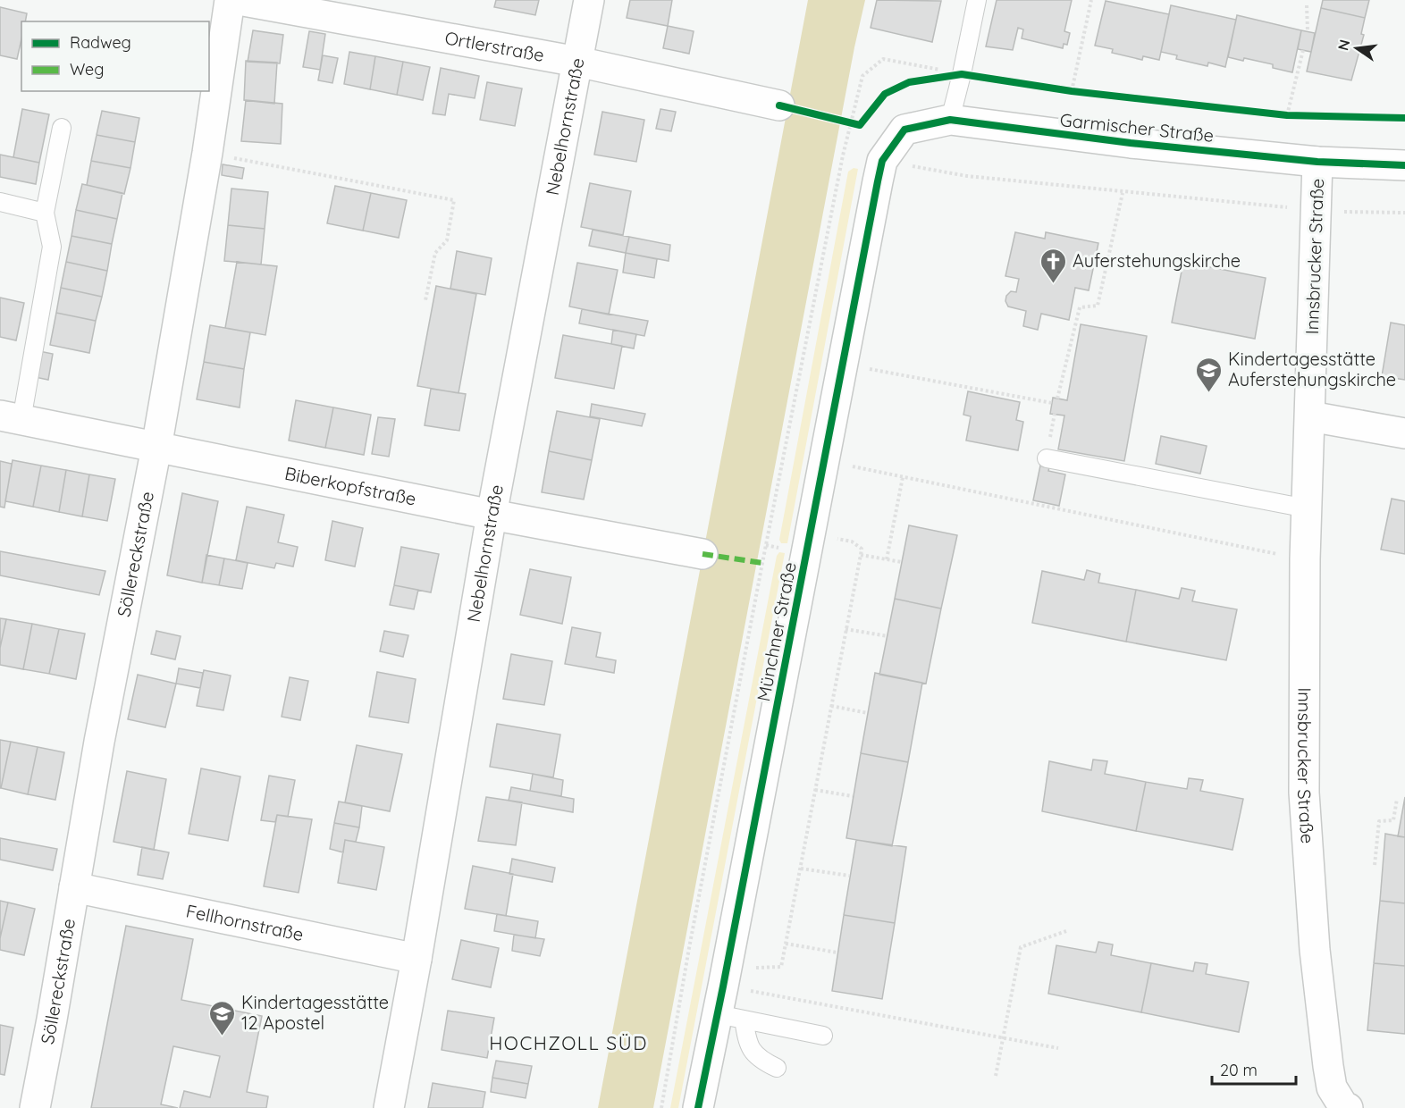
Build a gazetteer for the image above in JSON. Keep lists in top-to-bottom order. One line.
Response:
{"streets":{"street":["Ortlerstraße","Nebelhornstraße","Garmischer Straße","Innsbrucker Straße","Biberkopfstraße","Söllereckstraße","Münchner Straße","Fellhornstraße"]},"crossings":[["Ortlerstraße","Nebelhornstraße"],["Ortlerstraße","Söllereckstraße"],["Nebelhornstraße","Biberkopfstraße"],["Nebelhornstraße","Fellhornstraße"],["Garmischer Straße","Innsbrucker Straße"],["Garmischer Straße","Münchner Straße"],["Biberkopfstraße","Söllereckstraße"],["Söllereckstraße","Fellhornstraße"]],"districts":["HOCHZOLL SÜD"],"places":{"church":["Auferstehungskirche"],"school or university":["Kindertagesstätte Auferstehungskirche","Kindertagesstätte 12 Apostel"]},"legend":["Radweg","Weg"],"scale_bar":"20 m","north":"left"}
